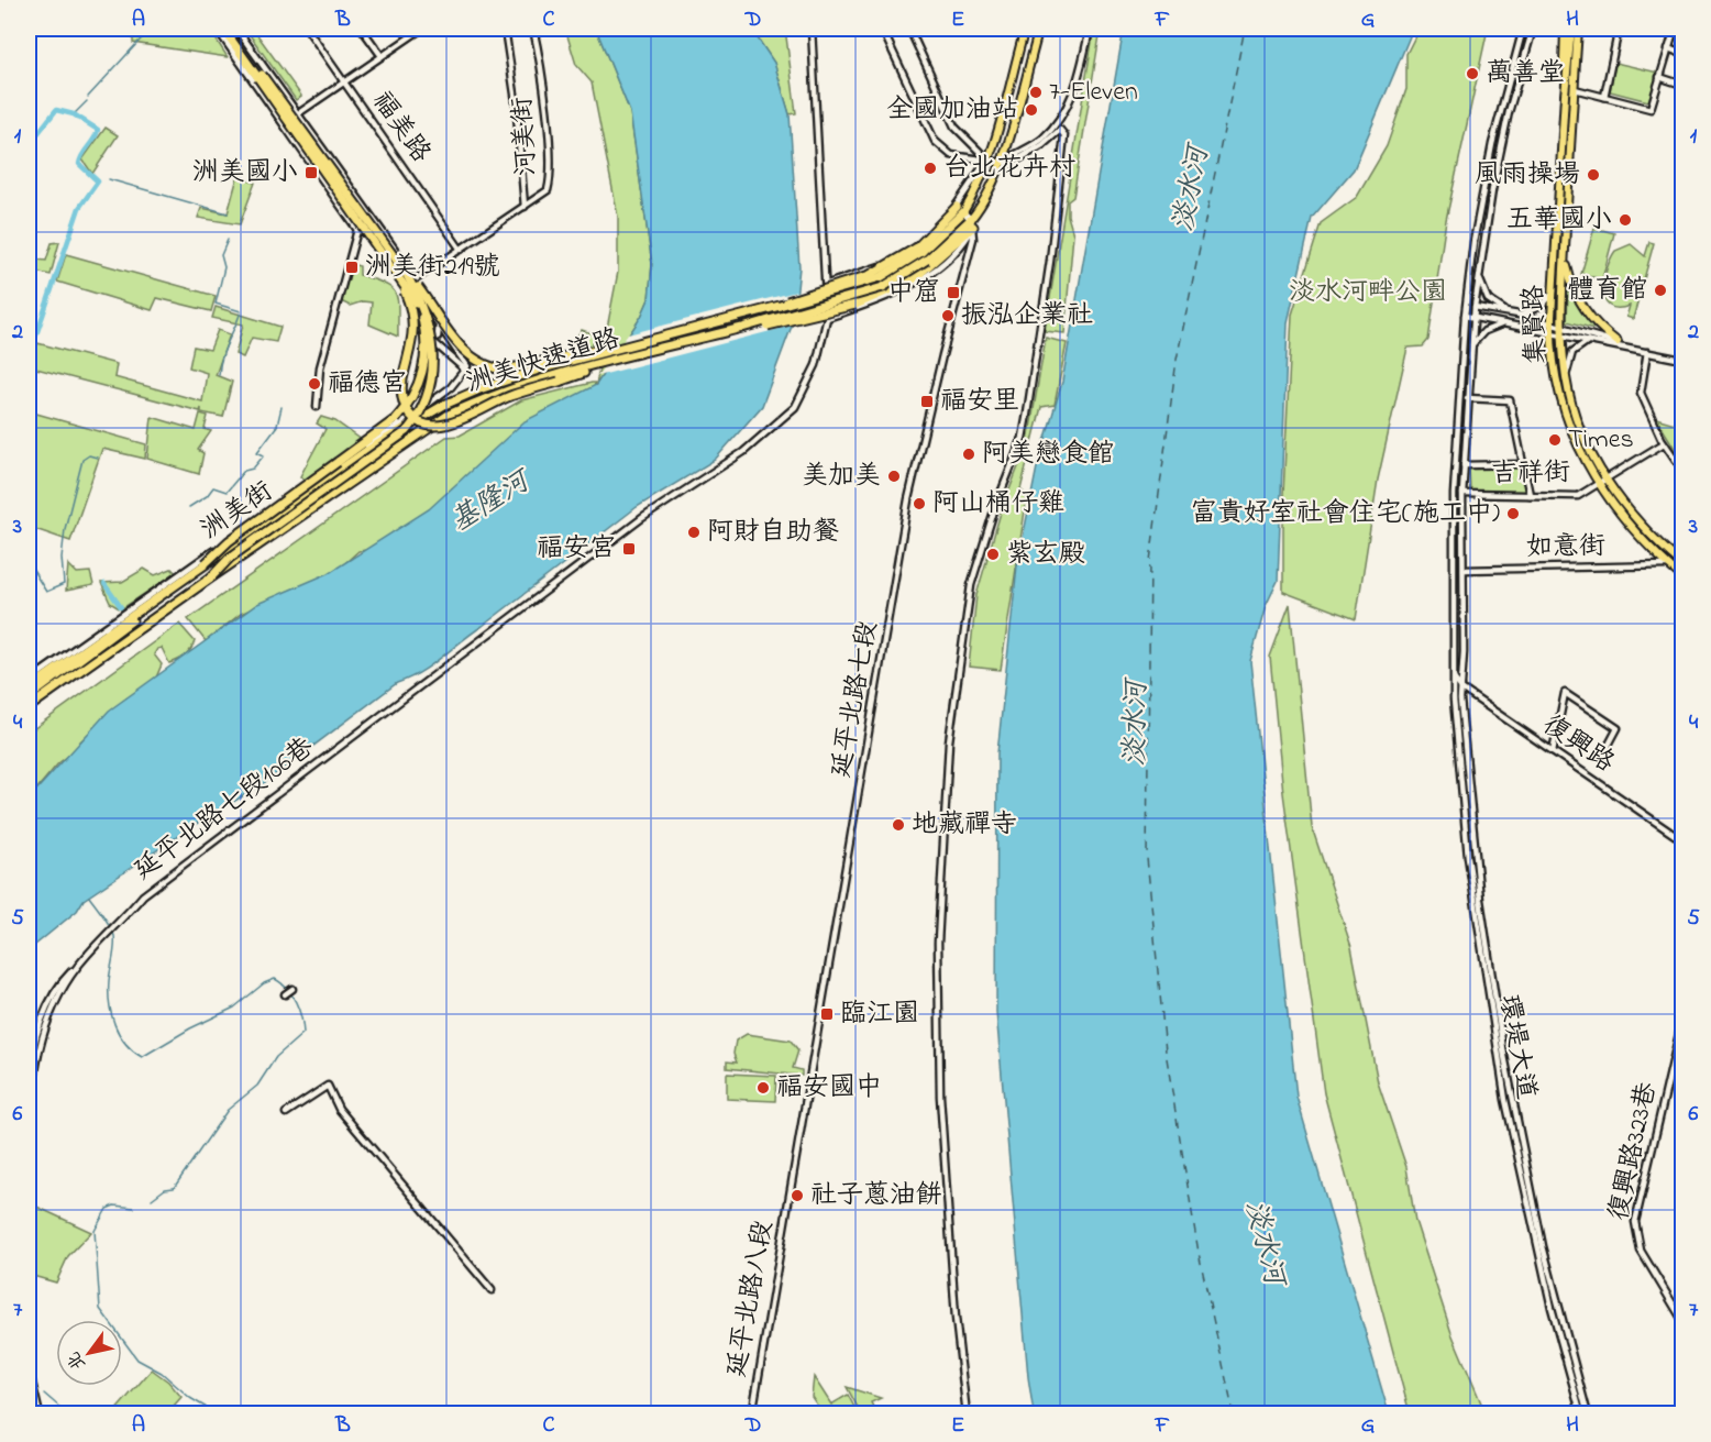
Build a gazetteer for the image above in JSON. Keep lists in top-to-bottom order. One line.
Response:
{"streets":{"highway":["洲美快速道路"],"main road":["集賢路","延平北路七段"],"street":["福美路","河美街","吉祥街","洲美街","如意街","復興路","延平北路七段106巷","環堤大道","復興路323巷","延平北路八段"]},"crossings":[["福美路","河美街"],["集賢路","吉祥街"],["集賢路","如意街"],["洲美快速道路","延平北路七段"],["吉祥街","環堤大道"],["如意街","環堤大道"],["延平北路七段","延平北路八段"],["復興路","環堤大道"]],"water":["淡水河","基隆河"],"parks":["淡水河畔公園"],"places":{"other":["萬善堂","7-Eleven","全國加油站","台北花卉村","風雨操場","五華國小","體育館","振泓企業社","福德宮","Times","阿美戀食館","美加美","阿山桶仔雞","富貴好室社會住宅(施工中)","阿財自助餐","紫玄殿","地藏禪寺","福安國中","社子蔥油餅"],"transit":["洲美國小","洲美街219號","中窟","福安里","福安宮","臨江園"]},"north":"bottom left","grid":{"columns":["A","B","C","D","E","F","G","H"],"rows":["1","2","3","4","5","6","7"]}}
